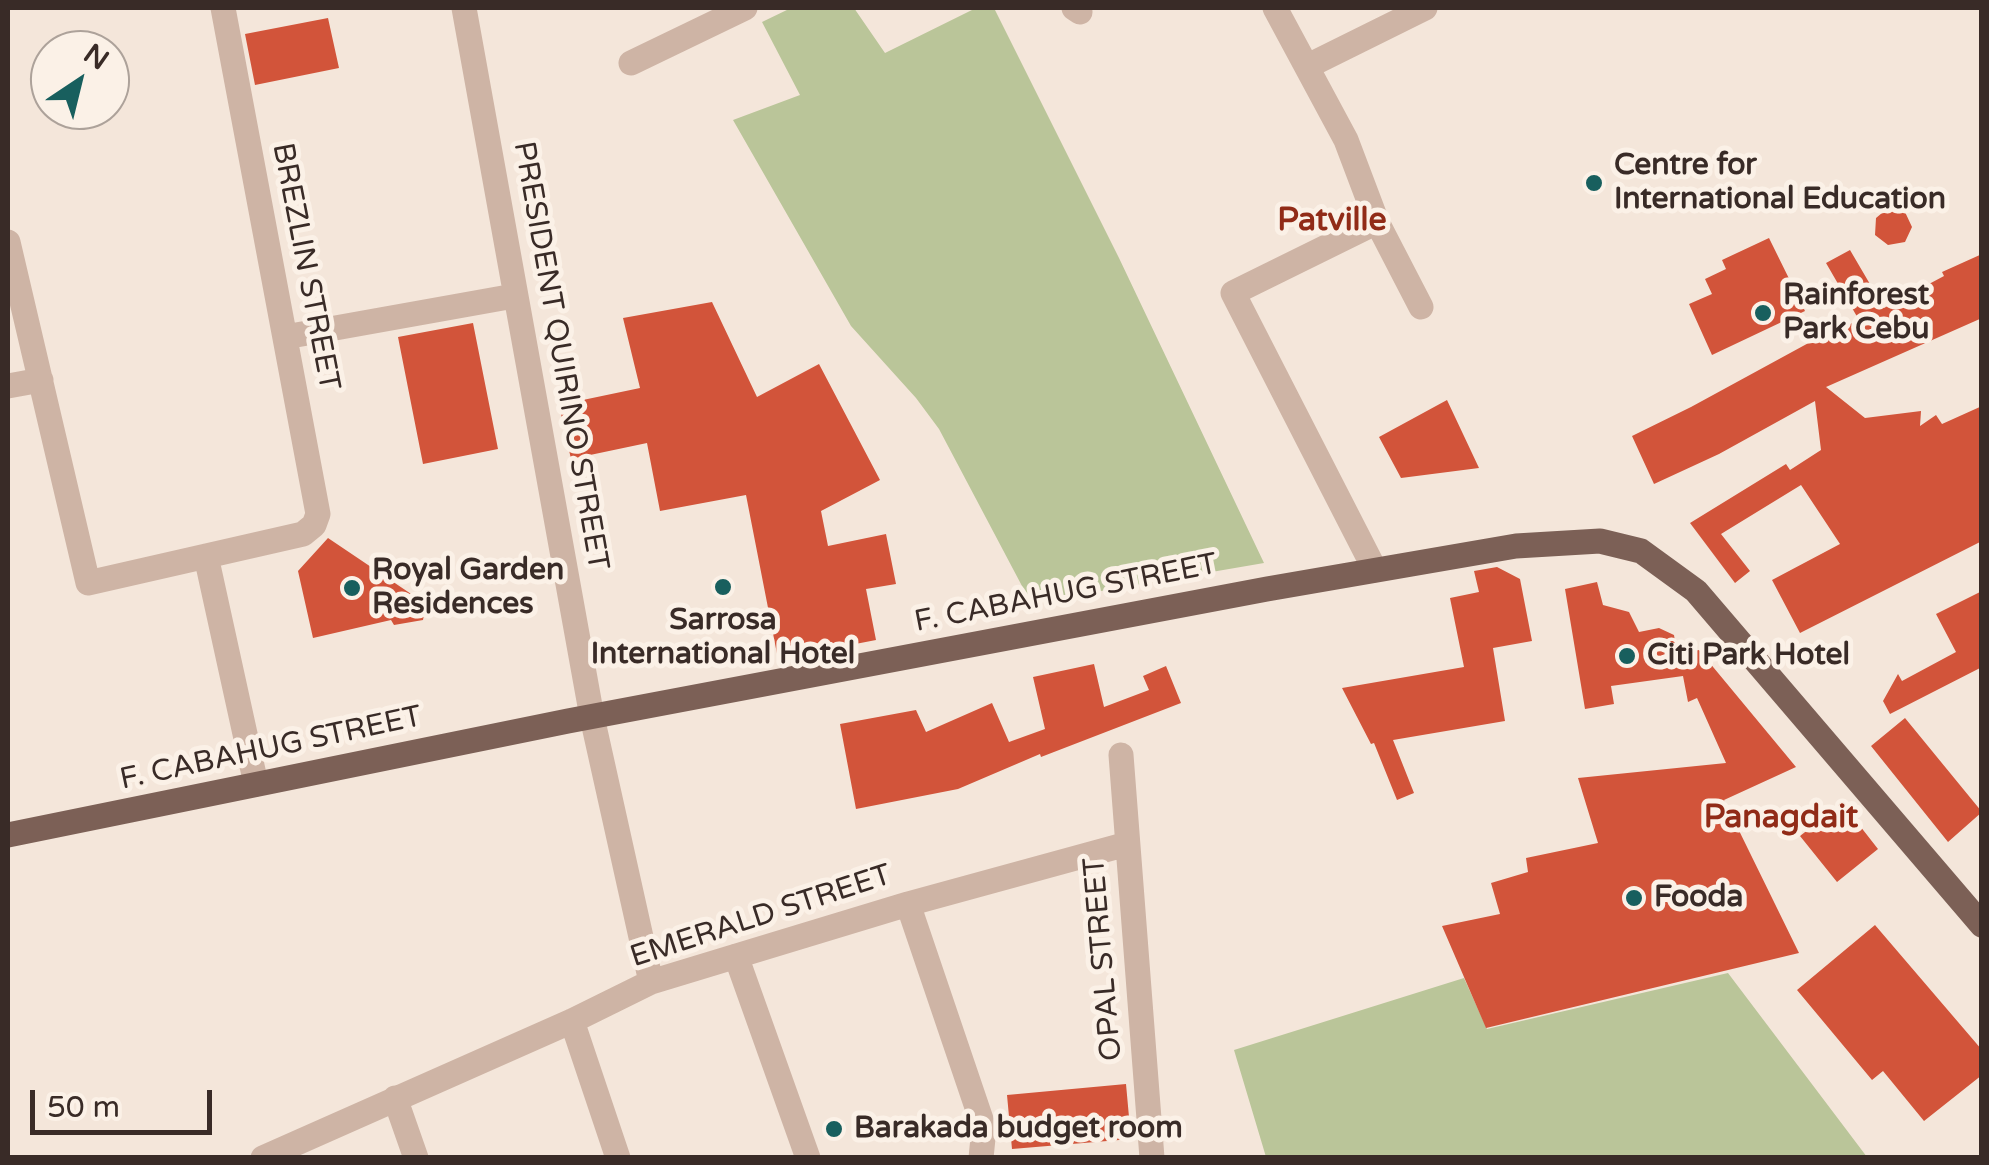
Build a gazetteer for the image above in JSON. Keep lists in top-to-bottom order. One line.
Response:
{"streets":{"main road":["F. CABAHUG STREET"],"street":["BREZLIN STREET","PRESIDENT QUIRINO STREET","EMERALD STREET","OPAL STREET"]},"crossings":[["PRESIDENT QUIRINO STREET","F. CABAHUG STREET"],["PRESIDENT QUIRINO STREET","EMERALD STREET"],["EMERALD STREET","OPAL STREET"]],"districts":["Patville","Panagdait"],"places":["Centre for International Education","Rainforest Park Cebu","Sarrosa International Hotel","Royal Garden Residences","Citi Park Hotel","Fooda","Barakada budget room"],"scale_bar":"50 m","north":"top right"}
